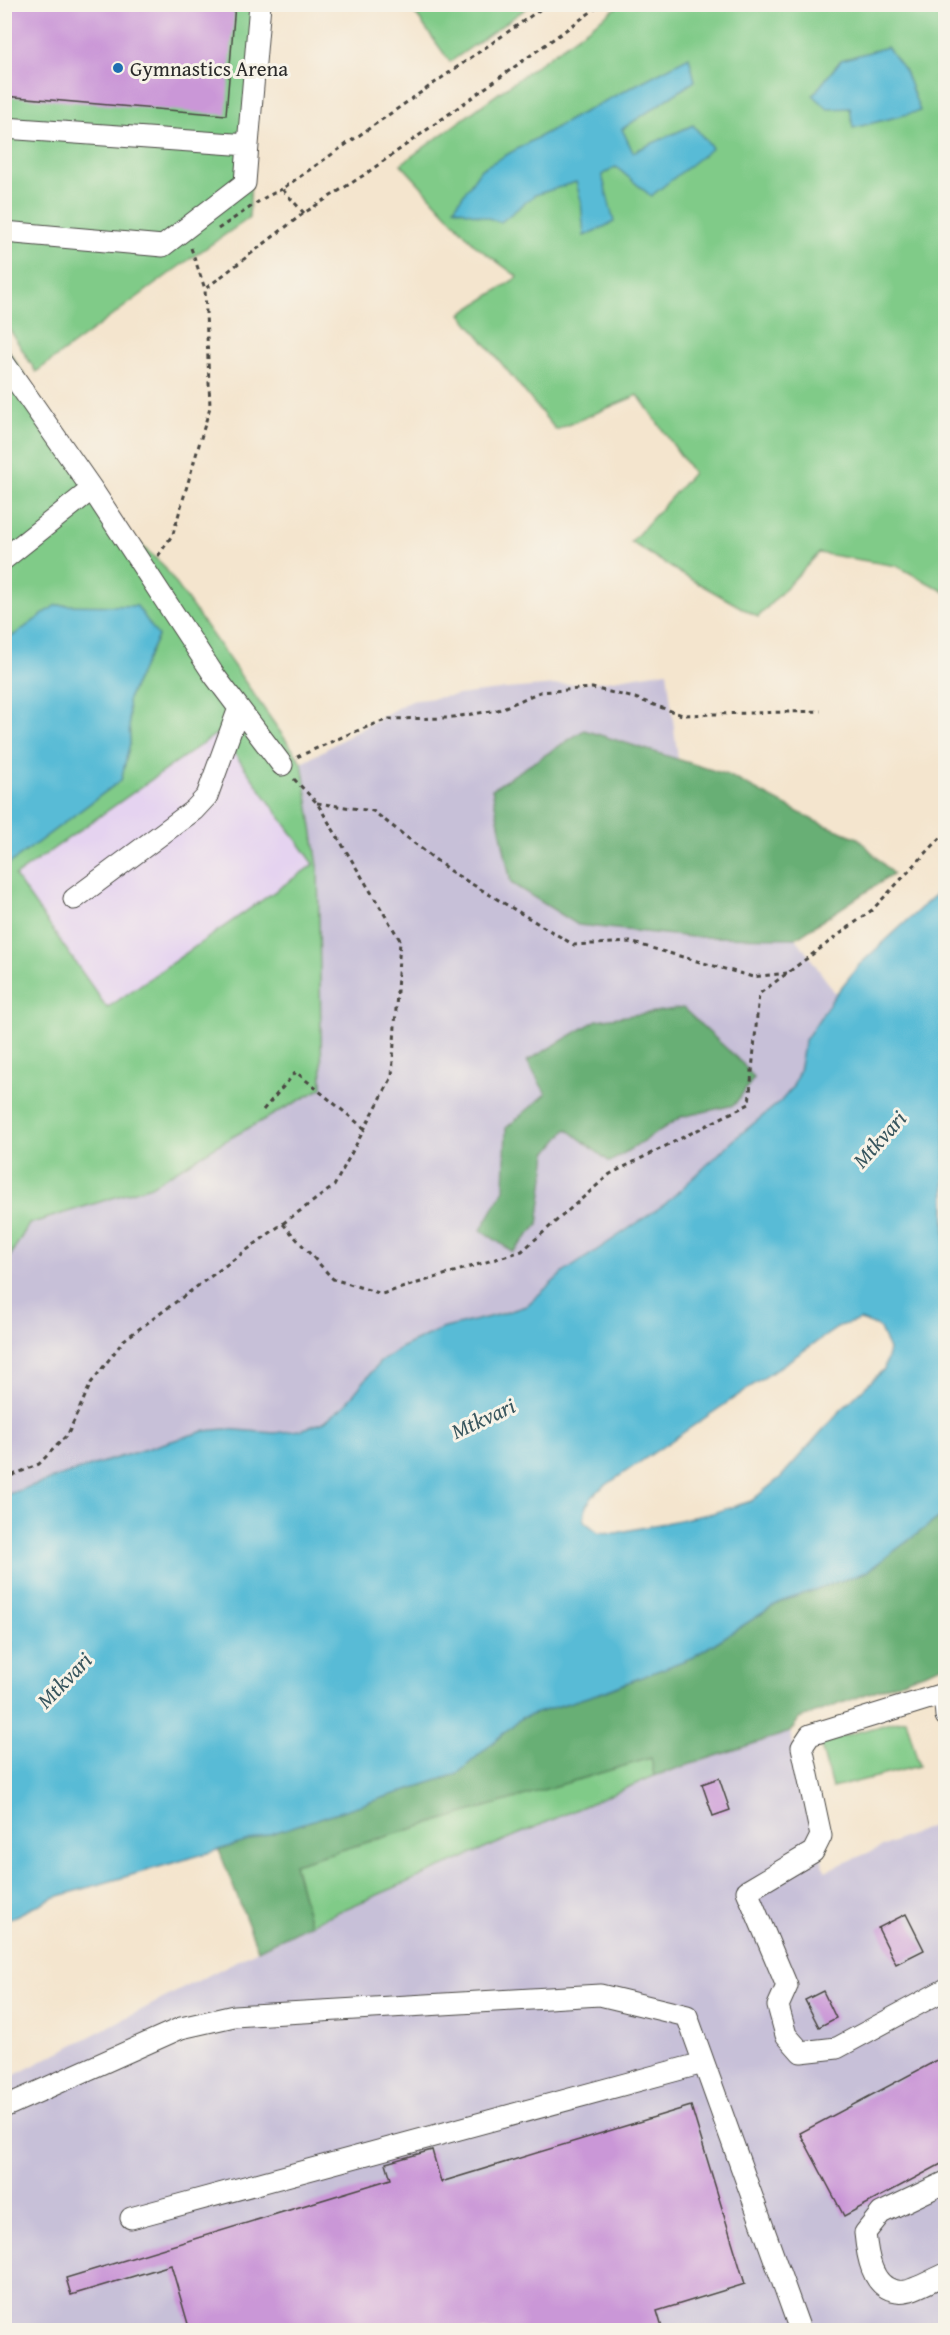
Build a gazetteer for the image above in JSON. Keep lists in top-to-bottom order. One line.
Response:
{"water":["Mtkvari"],"places":["Gymnastics Arena"]}
